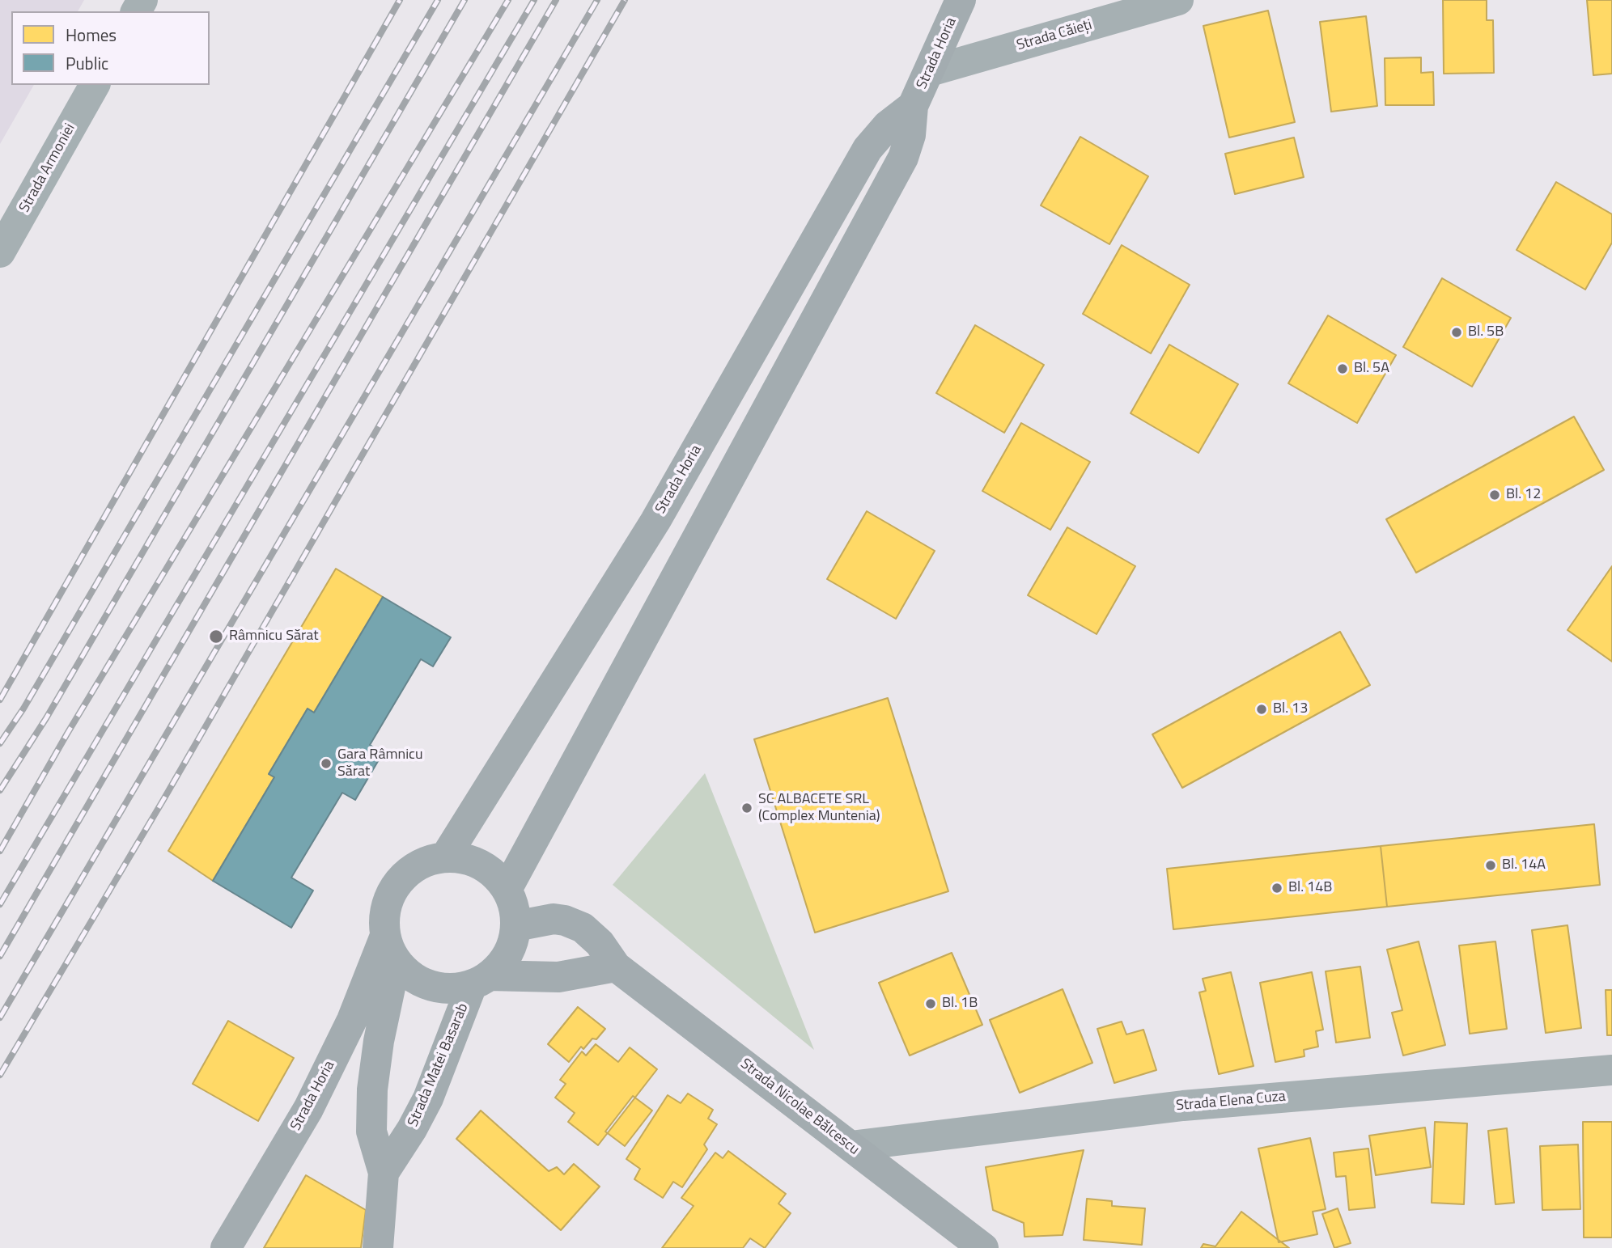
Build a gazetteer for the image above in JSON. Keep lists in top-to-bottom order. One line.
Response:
{"streets":{"street":["Strada Căieți","Strada Horia","Strada Armoniei","Strada Matei Basarab","Strada Elena Cuza","Strada Nicolae Bălcescu"]},"crossings":[["Strada Căieți","Strada Horia"],["Strada Horia","Strada Matei Basarab"],["Strada Horia","Strada Nicolae Bălcescu"],["Strada Matei Basarab","Strada Nicolae Bălcescu"],["Strada Elena Cuza","Strada Nicolae Bălcescu"]],"places":["Bl. 5B","Bl. 5A","Bl. 12","Râmnicu Sărat","Bl. 13","Gara Râmnicu Sărat","SC ALBACETE SRL (Complex Muntenia)","Bl. 14A","Bl. 14B","Bl. 1B"],"legend":["Homes","Public"]}
